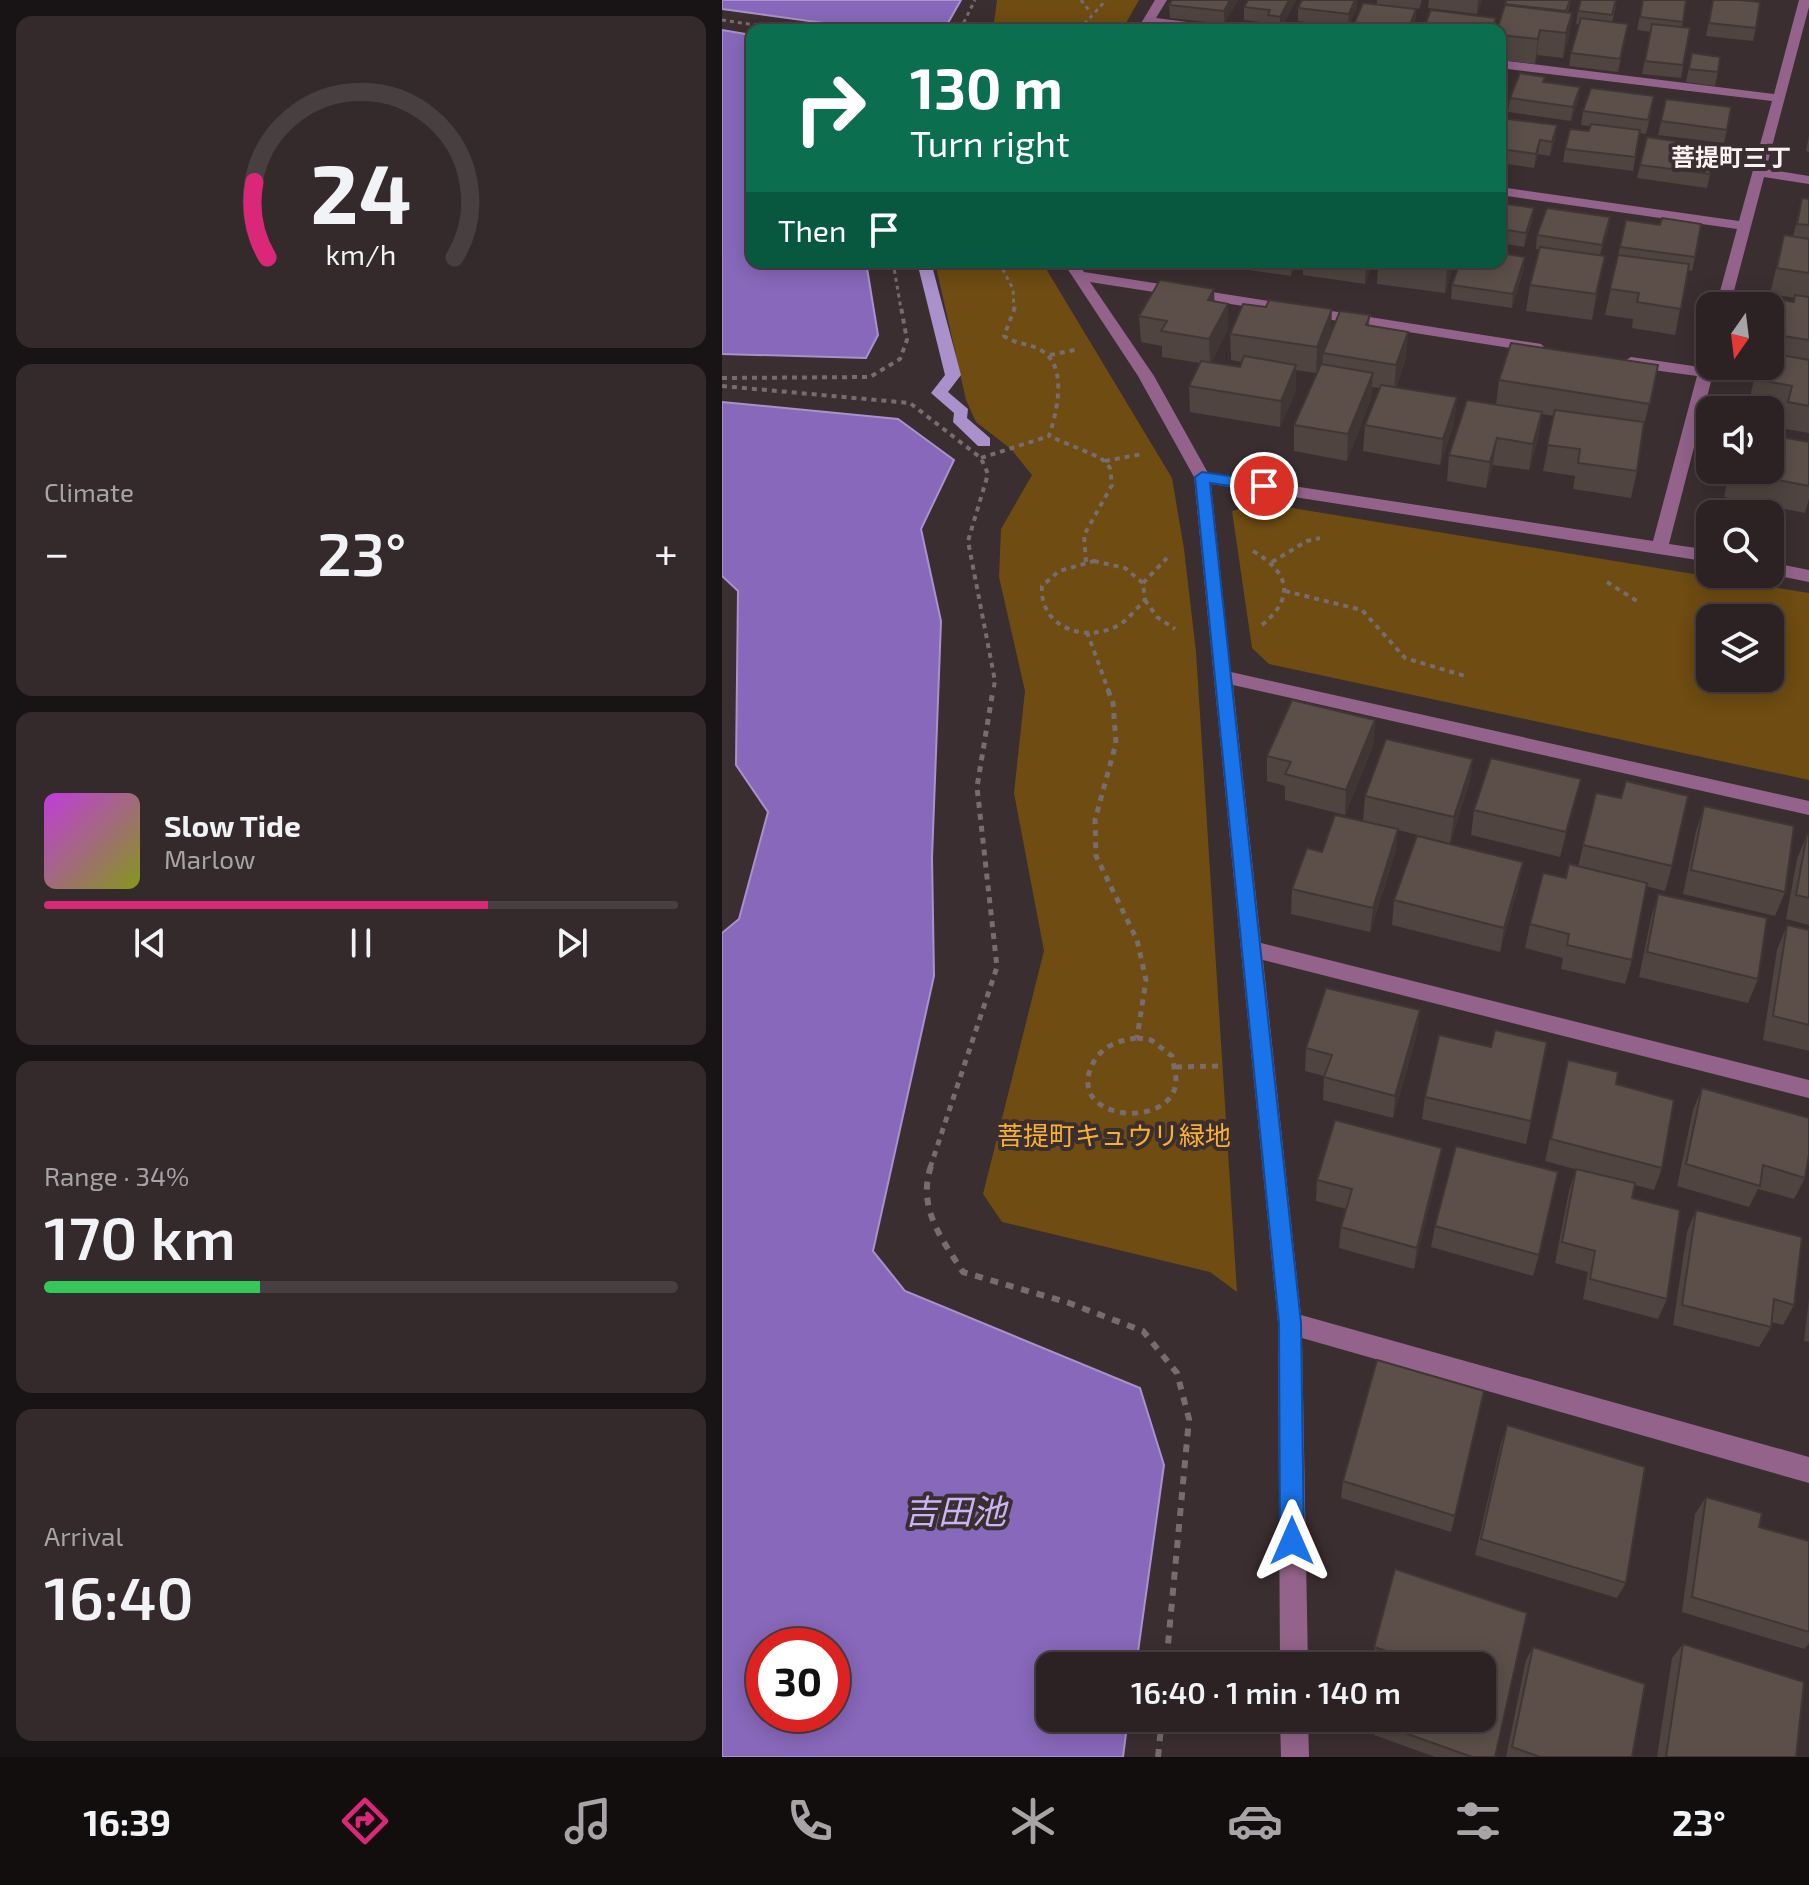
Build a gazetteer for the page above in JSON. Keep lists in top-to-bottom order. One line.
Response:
{"districts":["菩提町三丁"],"water":["吉田池"],"parks":["菩提町キュウリ緑地"],"north":"bottom","page":{"turn":["130 m","Turn right"],"then":"Then","tile":["Climate",["Range · 34%","170 km"],["Arrival","16:40"]],"heat":["−","23°","+"],"song":["Slow Tide","Marlow"],"limit":"30","trip":"16:40 · 1 min · 140 m","tabs":["16:39","23°"],"gauge":["24","km/h"]}}
